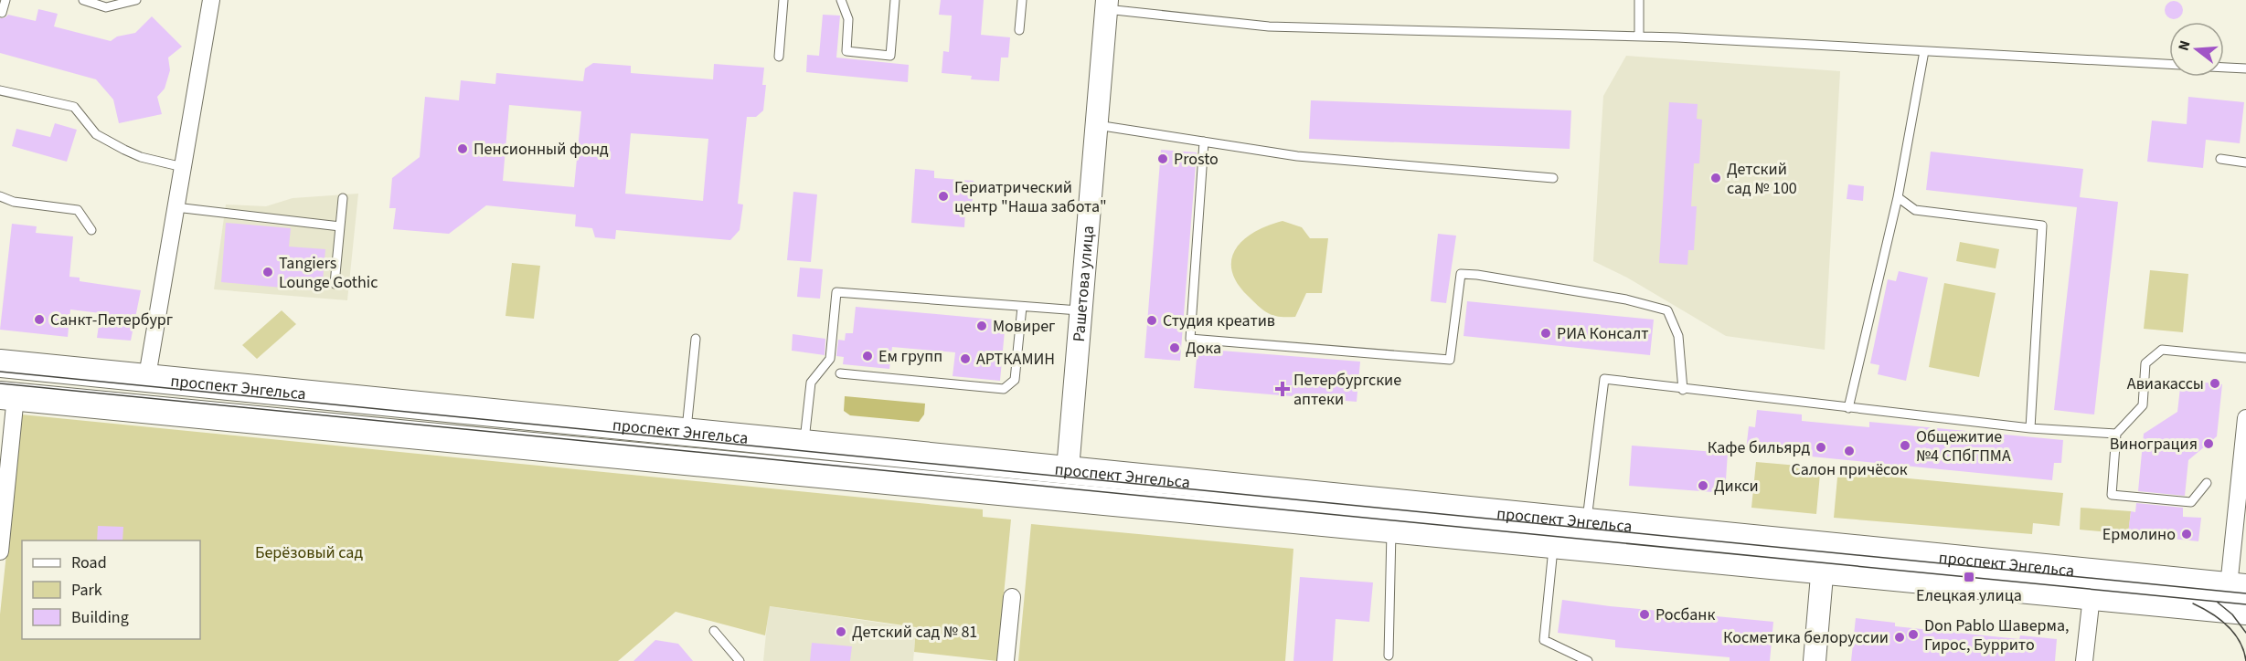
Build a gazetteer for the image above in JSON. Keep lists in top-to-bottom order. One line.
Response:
{"streets":{"main road":["проспект Энгельса"],"street":["Рашетова улица"]},"crossings":[["Рашетова улица","проспект Энгельса"]],"parks":["Берёзовый сад"],"places":{"other":["Пенсионный фонд","Prosto","Детский сад № 100","Гериатрический центр \"Наша забота\"","Tangiers Lounge Gothic","Санкт-Петербург","Студия креатив","Мовирег","РИА Консалт","Дока","Ем групп","АРТКАМИН","Авиакассы","Винограция","Общежитие №4 СПбГПМА","Кафе бильярд","Салон причёсок","Дикси","Ермолино","Росбанк","Детский сад № 81","Don Pablo Шаверма, Гирос, Буррито","Косметика белоруссии"],"health":["Петербургские аптеки"],"transit":["Елецкая улица"]},"legend":["Road","Park","Building"],"north":"left"}
